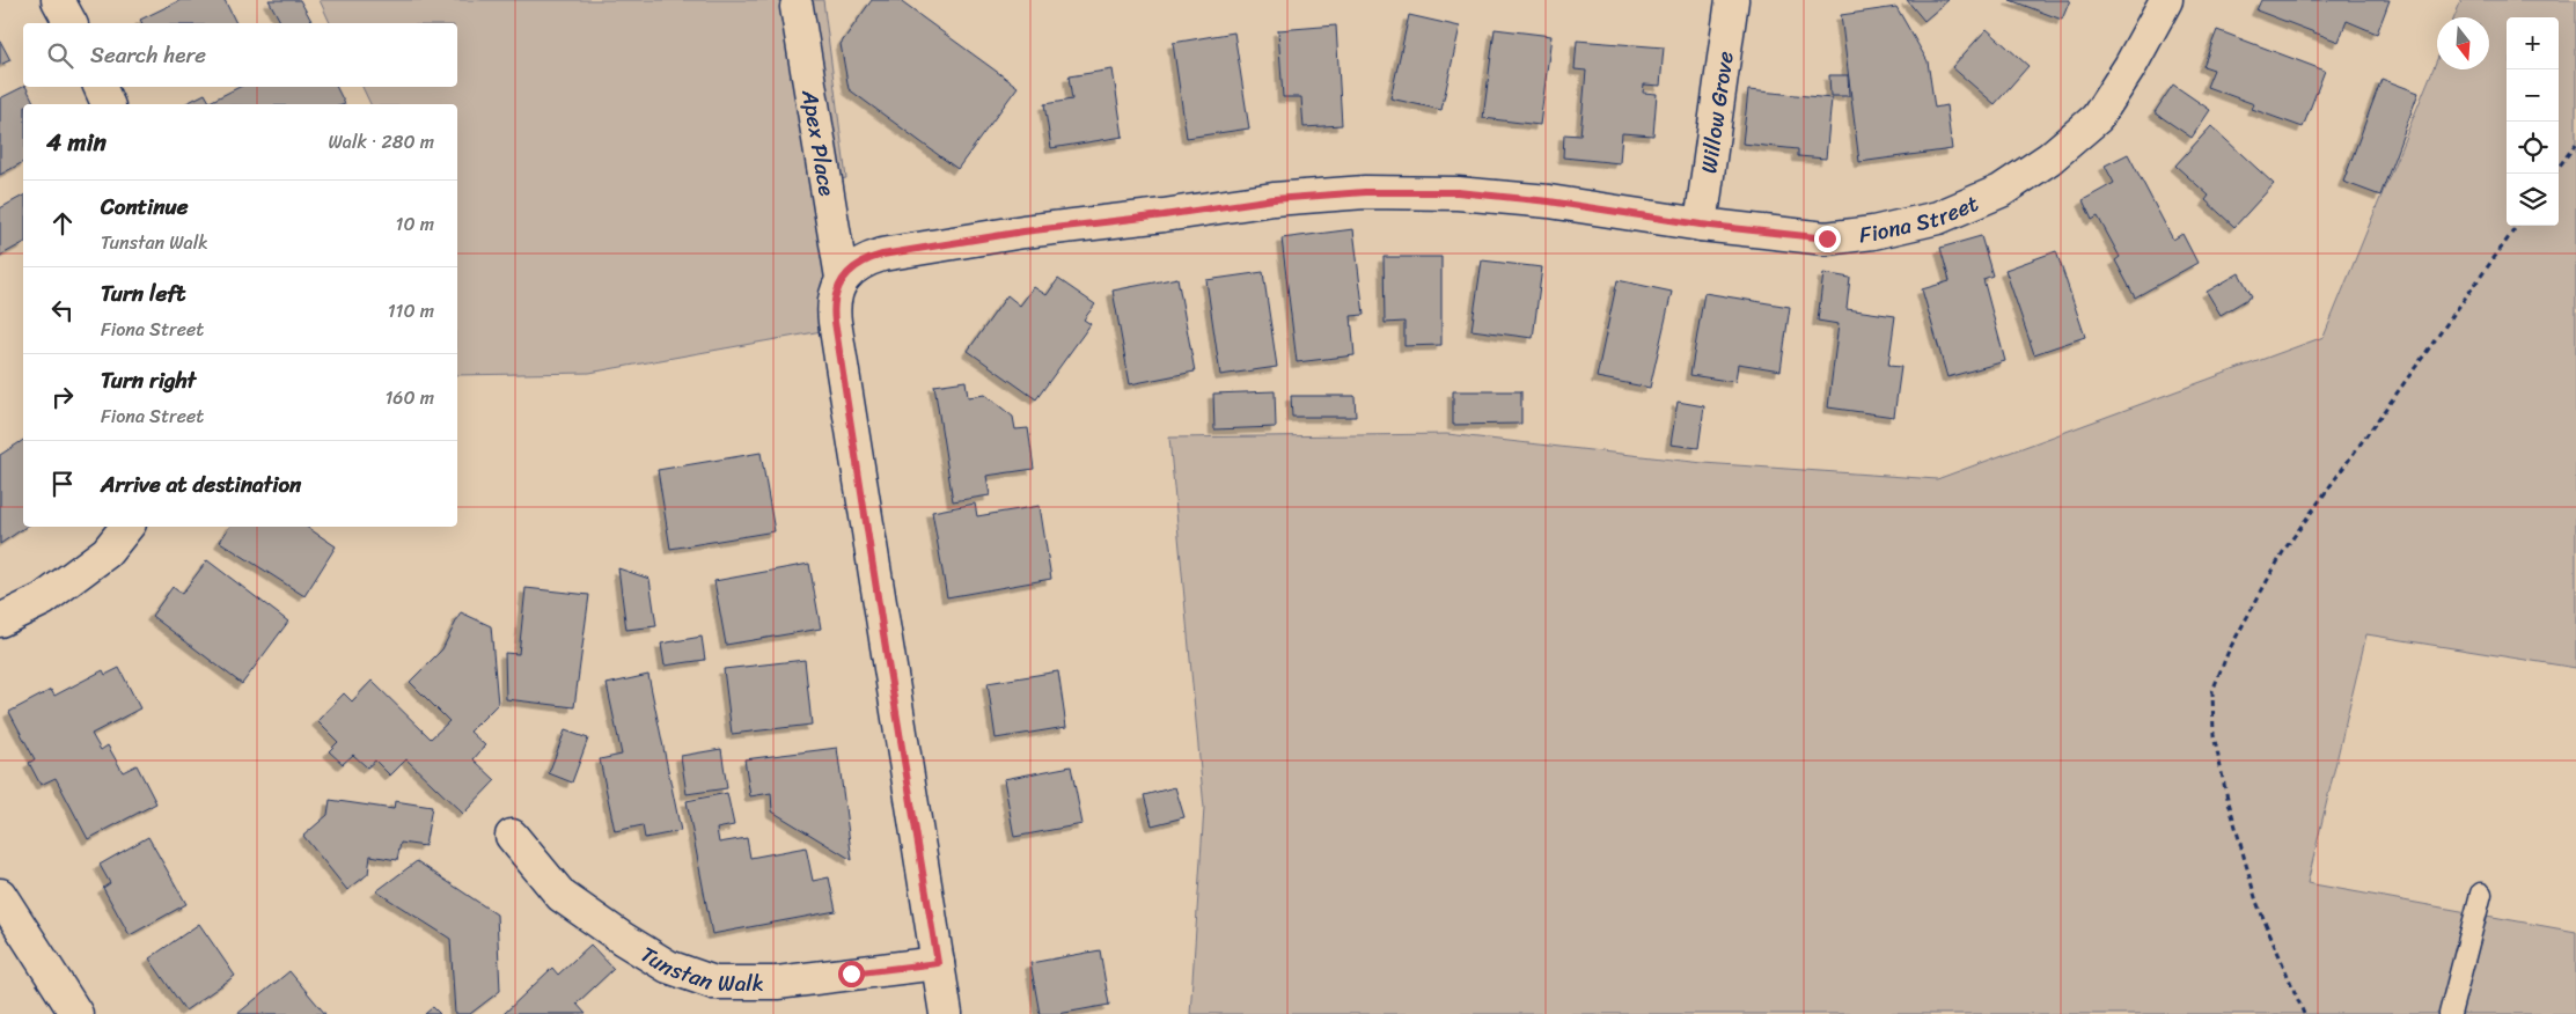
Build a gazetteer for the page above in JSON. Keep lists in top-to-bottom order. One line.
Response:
{"streets":{"street":["Willow Grove","Apex Place","Fiona Street","Tunstan Walk"]},"crossings":[["Willow Grove","Fiona Street"],["Apex Place","Fiona Street"]],"north":"bottom","page":{"map_buttons":["+","−"],"search":"Search here","heading":["4 min","Walk · 280 m"],"list":[["Continue","Tunstan Walk","10 m"],["Turn left","Fiona Street","110 m"],["Turn right","Fiona Street","160 m"],"Arrive at destination"]}}
